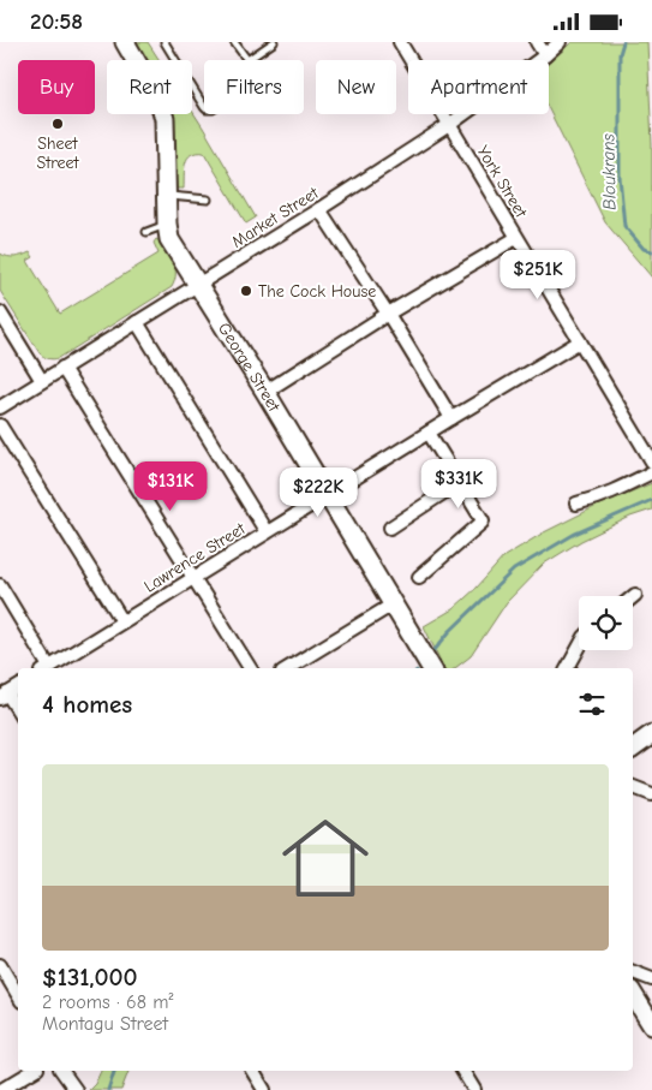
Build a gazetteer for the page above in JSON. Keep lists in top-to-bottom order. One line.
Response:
{"streets":{"main road":["George Street"],"street":["York Street","Market Street","Lawrence Street"]},"crossings":[["York Street","Market Street"],["York Street","Lawrence Street"],["Market Street","George Street"],["George Street","Lawrence Street"]],"water":["Bloukrans"],"places":["Sheet Street","The Cock House"],"page":{"status":"20:58","chip":["Buy","Rent","Filters","New","Apartment"],"price":["$251K","$331K","$131K","$222K"],"heading":"4 homes","list":[{"name":"$131,000","note":"2 rooms · 68 m² · Montagu Street"}]}}
